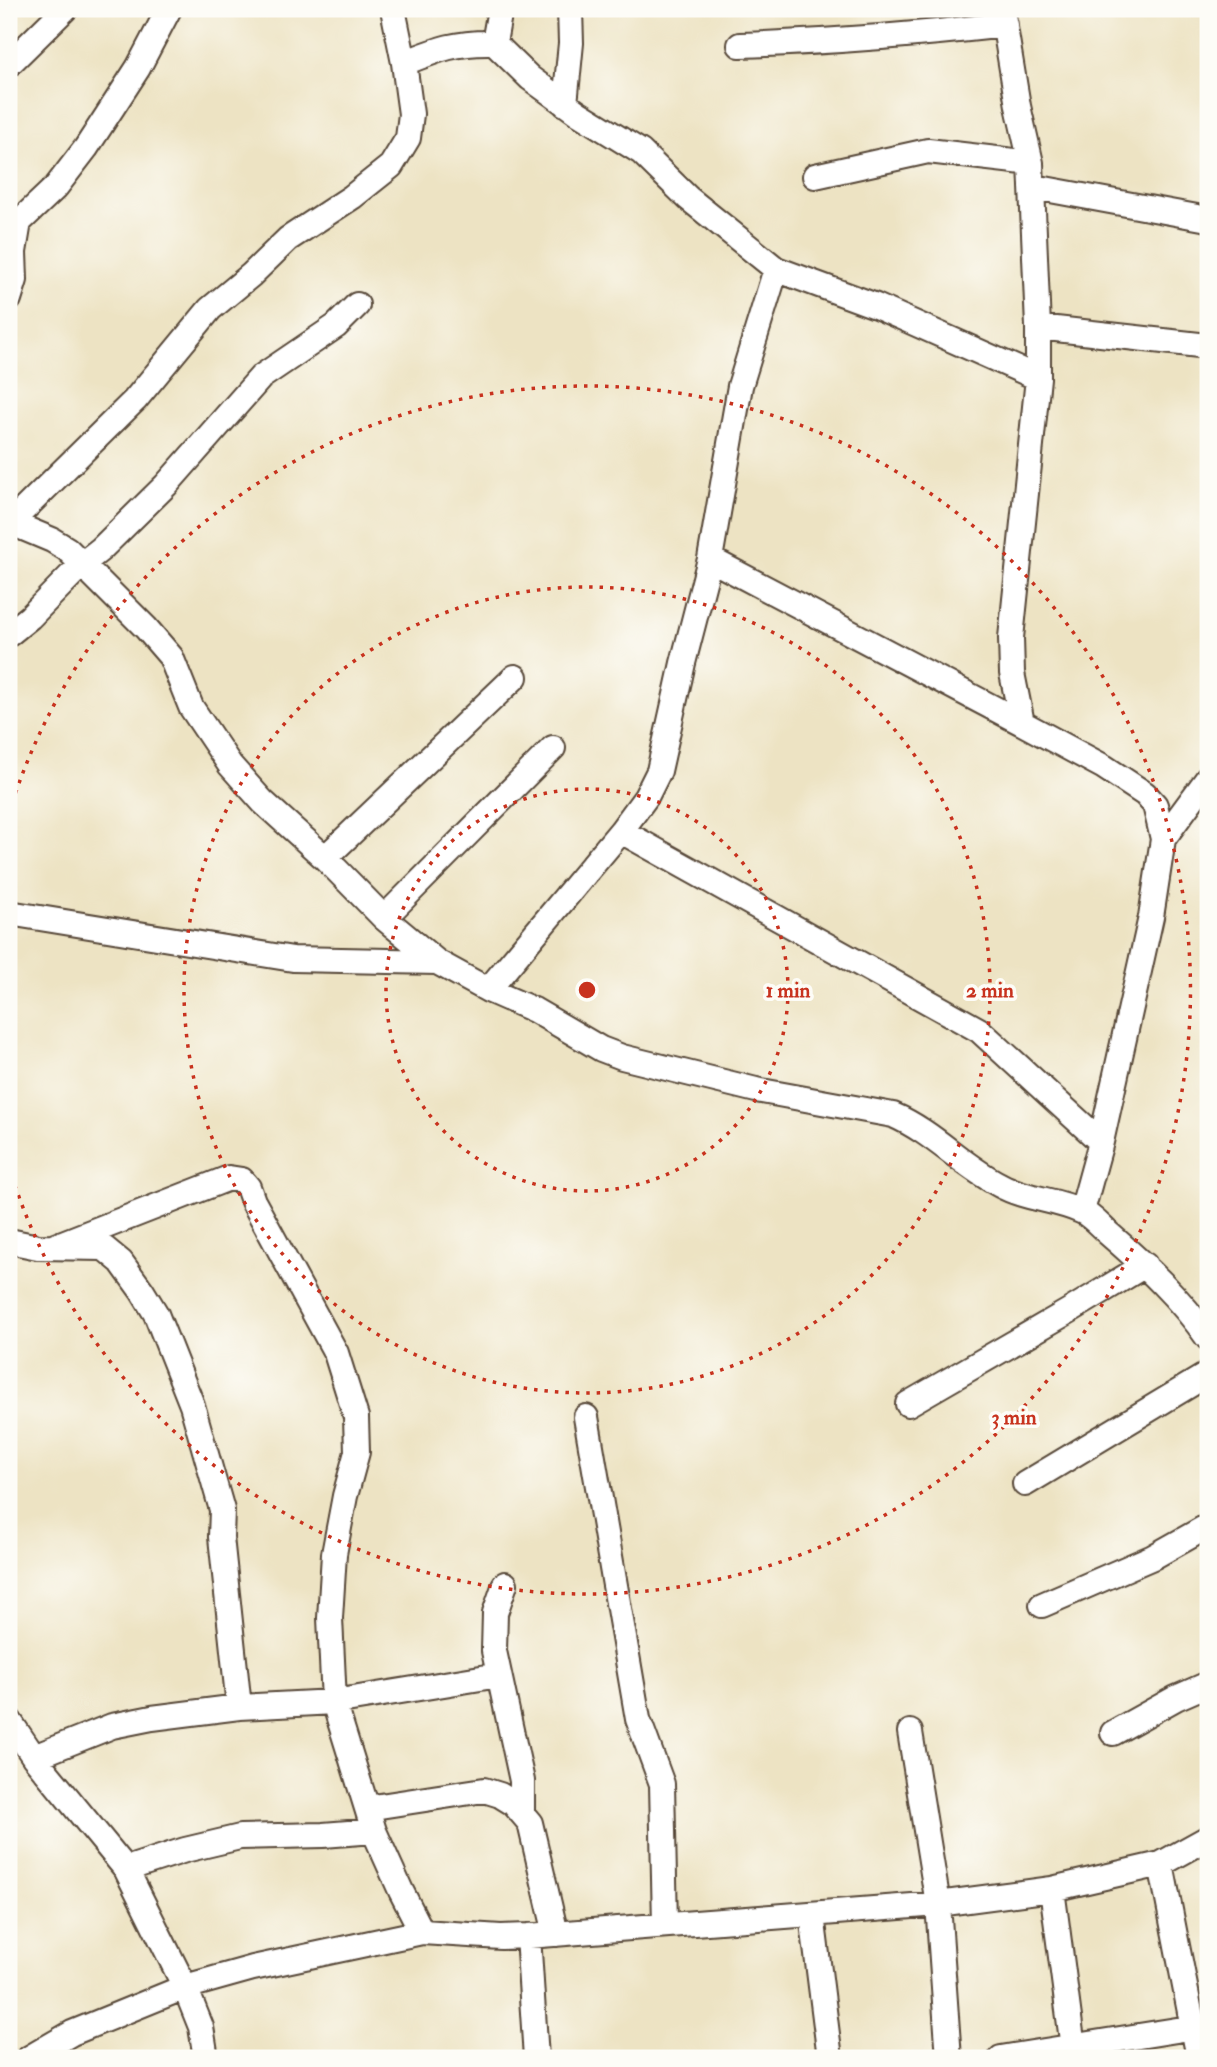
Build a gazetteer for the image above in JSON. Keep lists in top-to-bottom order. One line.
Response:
{"rings":["1 min","2 min","3 min"]}
